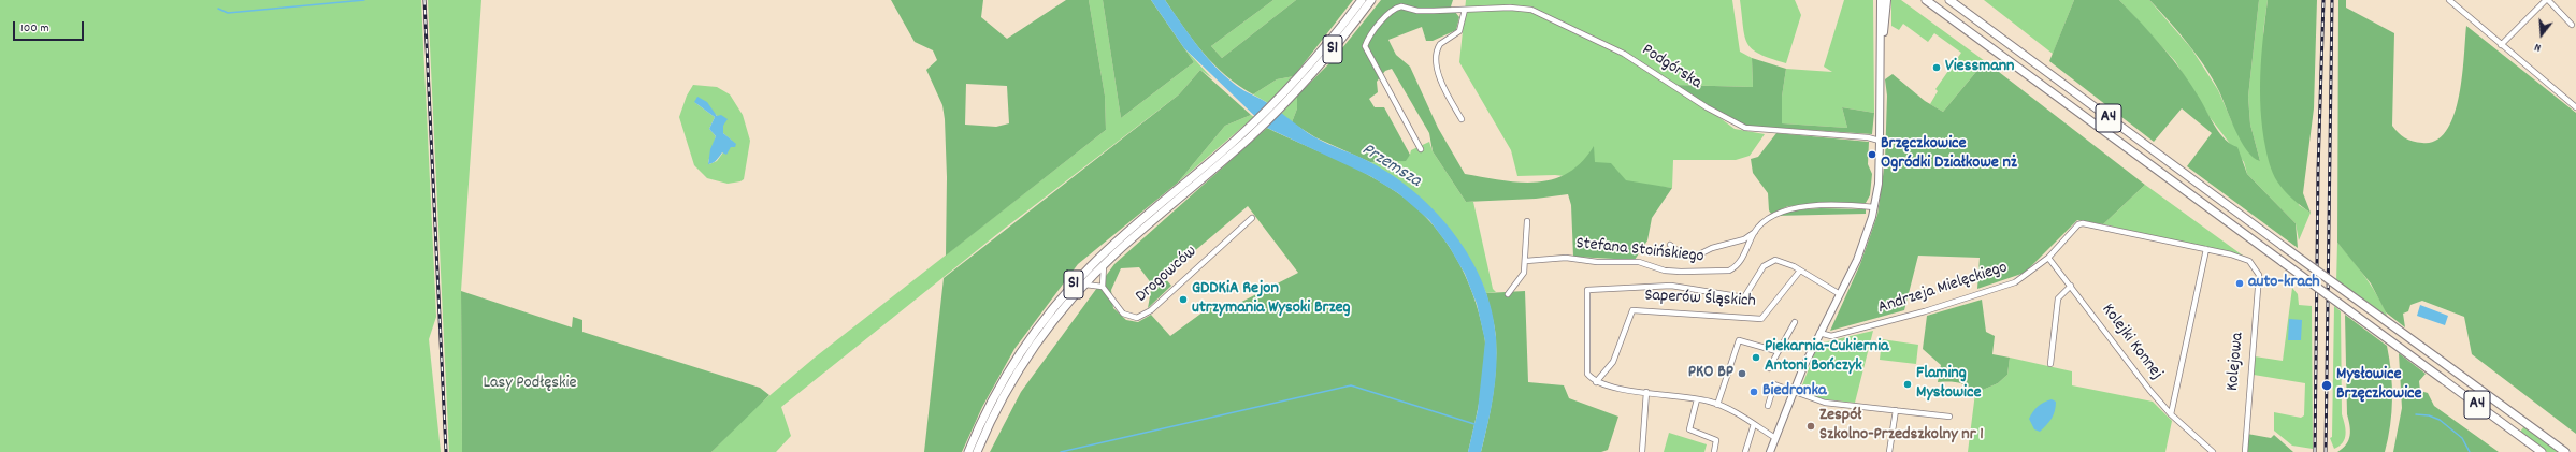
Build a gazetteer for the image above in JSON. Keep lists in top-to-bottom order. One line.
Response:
{"streets":{"highway":["S1","A4"],"street":["Podgórska","Stefana Stoińskiego","Drogowców","Andrzeja Mielęckiego","Saperów Śląskich","Kolejki Konnej","Kolejowa"]},"crossings":[["Andrzeja Mielęckiego","Kolejki Konnej"],["Andrzeja Mielęckiego","Kolejowa"]],"water":["Przemsza"],"parks":["Lasy Podłęskie"],"places":["Viessmann","Brzęczkowice Ogródki Działkowe nż","auto-krach","GDDKiA Rejon utrzymania Wysoki Brzeg","Piekarnia-Cukiernia Antoni Bończyk","PKO BP","Flaming Mysłowice","Mysłowice Brzęczkowice","Biedronka","Zespół Szkolno-Przedszkolny nr 1"],"scale_bar":"100 m","north":"bottom"}
